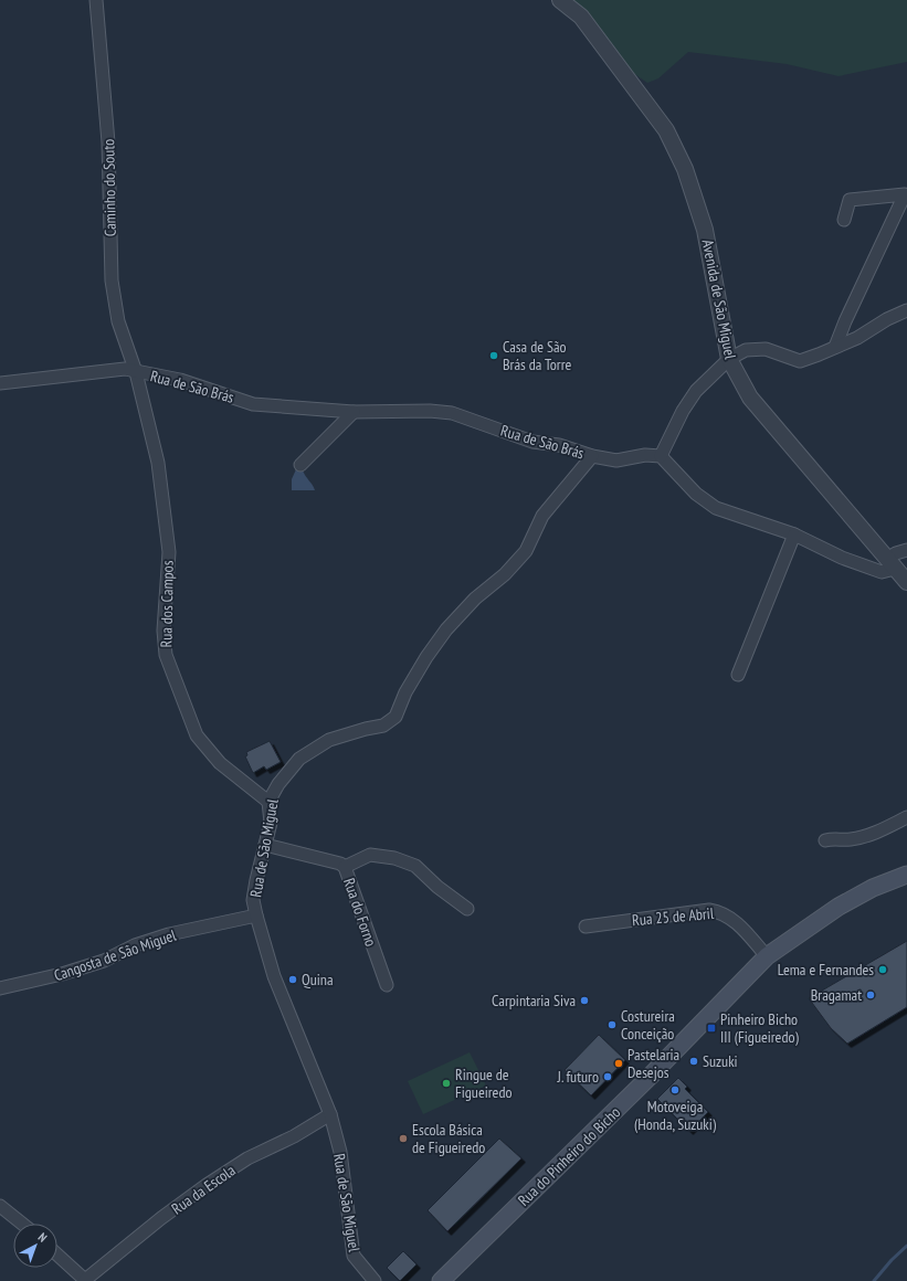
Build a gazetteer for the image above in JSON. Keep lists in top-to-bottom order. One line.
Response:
{"streets":{"main road":["Rua do Pinheiro do Bicho"],"street":["Caminho do Souto","Avenida de São Miguel","Rua de São Brás","Rua dos Campos","Rua de São Miguel","Rua do Forno","Rua 25 de Abril","Cangosta de São Miguel","Rua da Escola"]},"crossings":[["Caminho do Souto","Rua de São Brás"],["Caminho do Souto","Rua dos Campos"],["Rua de São Brás","Rua dos Campos"],["Rua de São Brás","Rua de São Miguel"],["Rua dos Campos","Rua de São Miguel"],["Rua de São Miguel","Rua do Forno"],["Rua de São Miguel","Cangosta de São Miguel"],["Rua de São Miguel","Rua da Escola"],["Rua 25 de Abril","Rua do Pinheiro do Bicho"]],"places":{"other":["Casa de São Brás da Torre","Lema e Fernandes","Quina","Bragamat","Carpintaria Siva","Costureira Conceição","Suzuki","Pastelaria Desejos","J. futuro","Ringue de Figueiredo","Motoveiga (Honda, Suzuki)","Escola Básica de Figueiredo"],"transit":["Pinheiro Bicho III (Figueiredo)"]},"north":"top right"}
